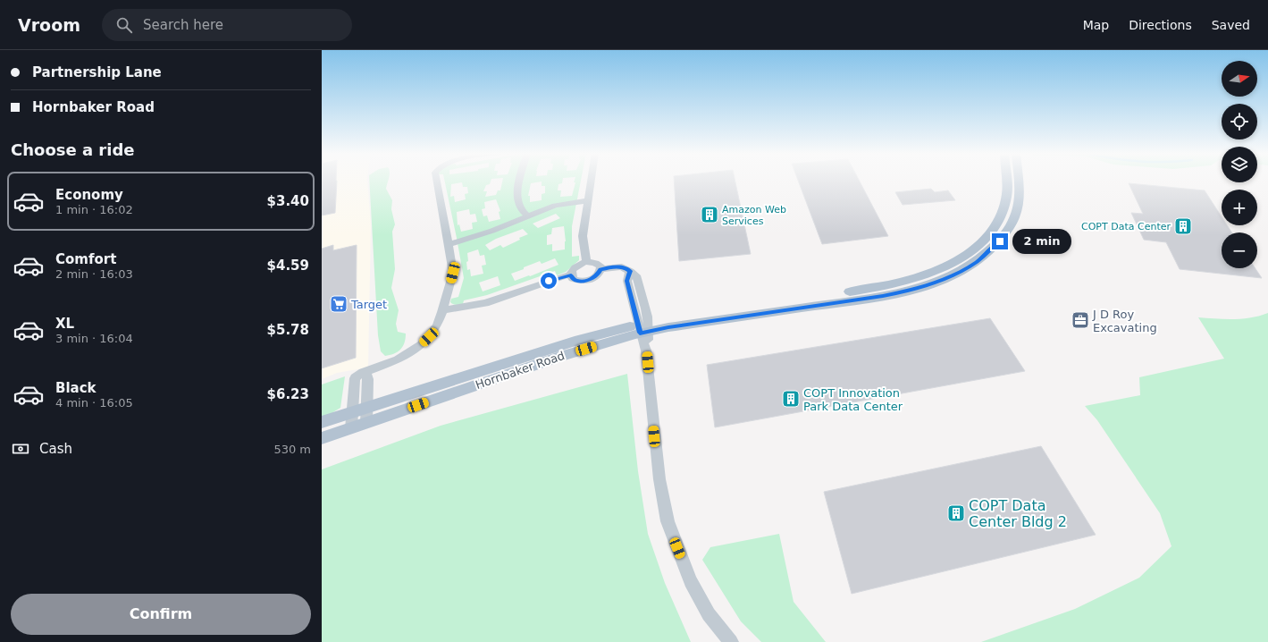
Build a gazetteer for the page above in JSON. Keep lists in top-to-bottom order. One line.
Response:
{"streets":{"main road":["Hornbaker Road"]},"places":{"building":["Amazon Web Services","COPT Data Center","COPT Innovation Park Data Center","COPT Data Center Bldg 2"],"supermarket":["Target"],"office":["J D Roy Excavating"]},"north":"right","page":{"header":"Vroom","search":"Search here","nav":["Map","Directions","Saved"],"banner":["Partnership Lane","Hornbaker Road"],"map_buttons":["+","−"],"heading":"Choose a ride","list":[{"name":"Economy","note":"1 min · 16:02","value":"$3.40"},{"name":"Comfort","note":"2 min · 16:03","value":"$4.59"},{"name":"XL","note":"3 min · 16:04","value":"$5.78"},{"name":"Black","note":"4 min · 16:05","value":"$6.23"}],"bubble":"2 min","pay":["Cash","530 m"],"buttons":"Confirm"}}
